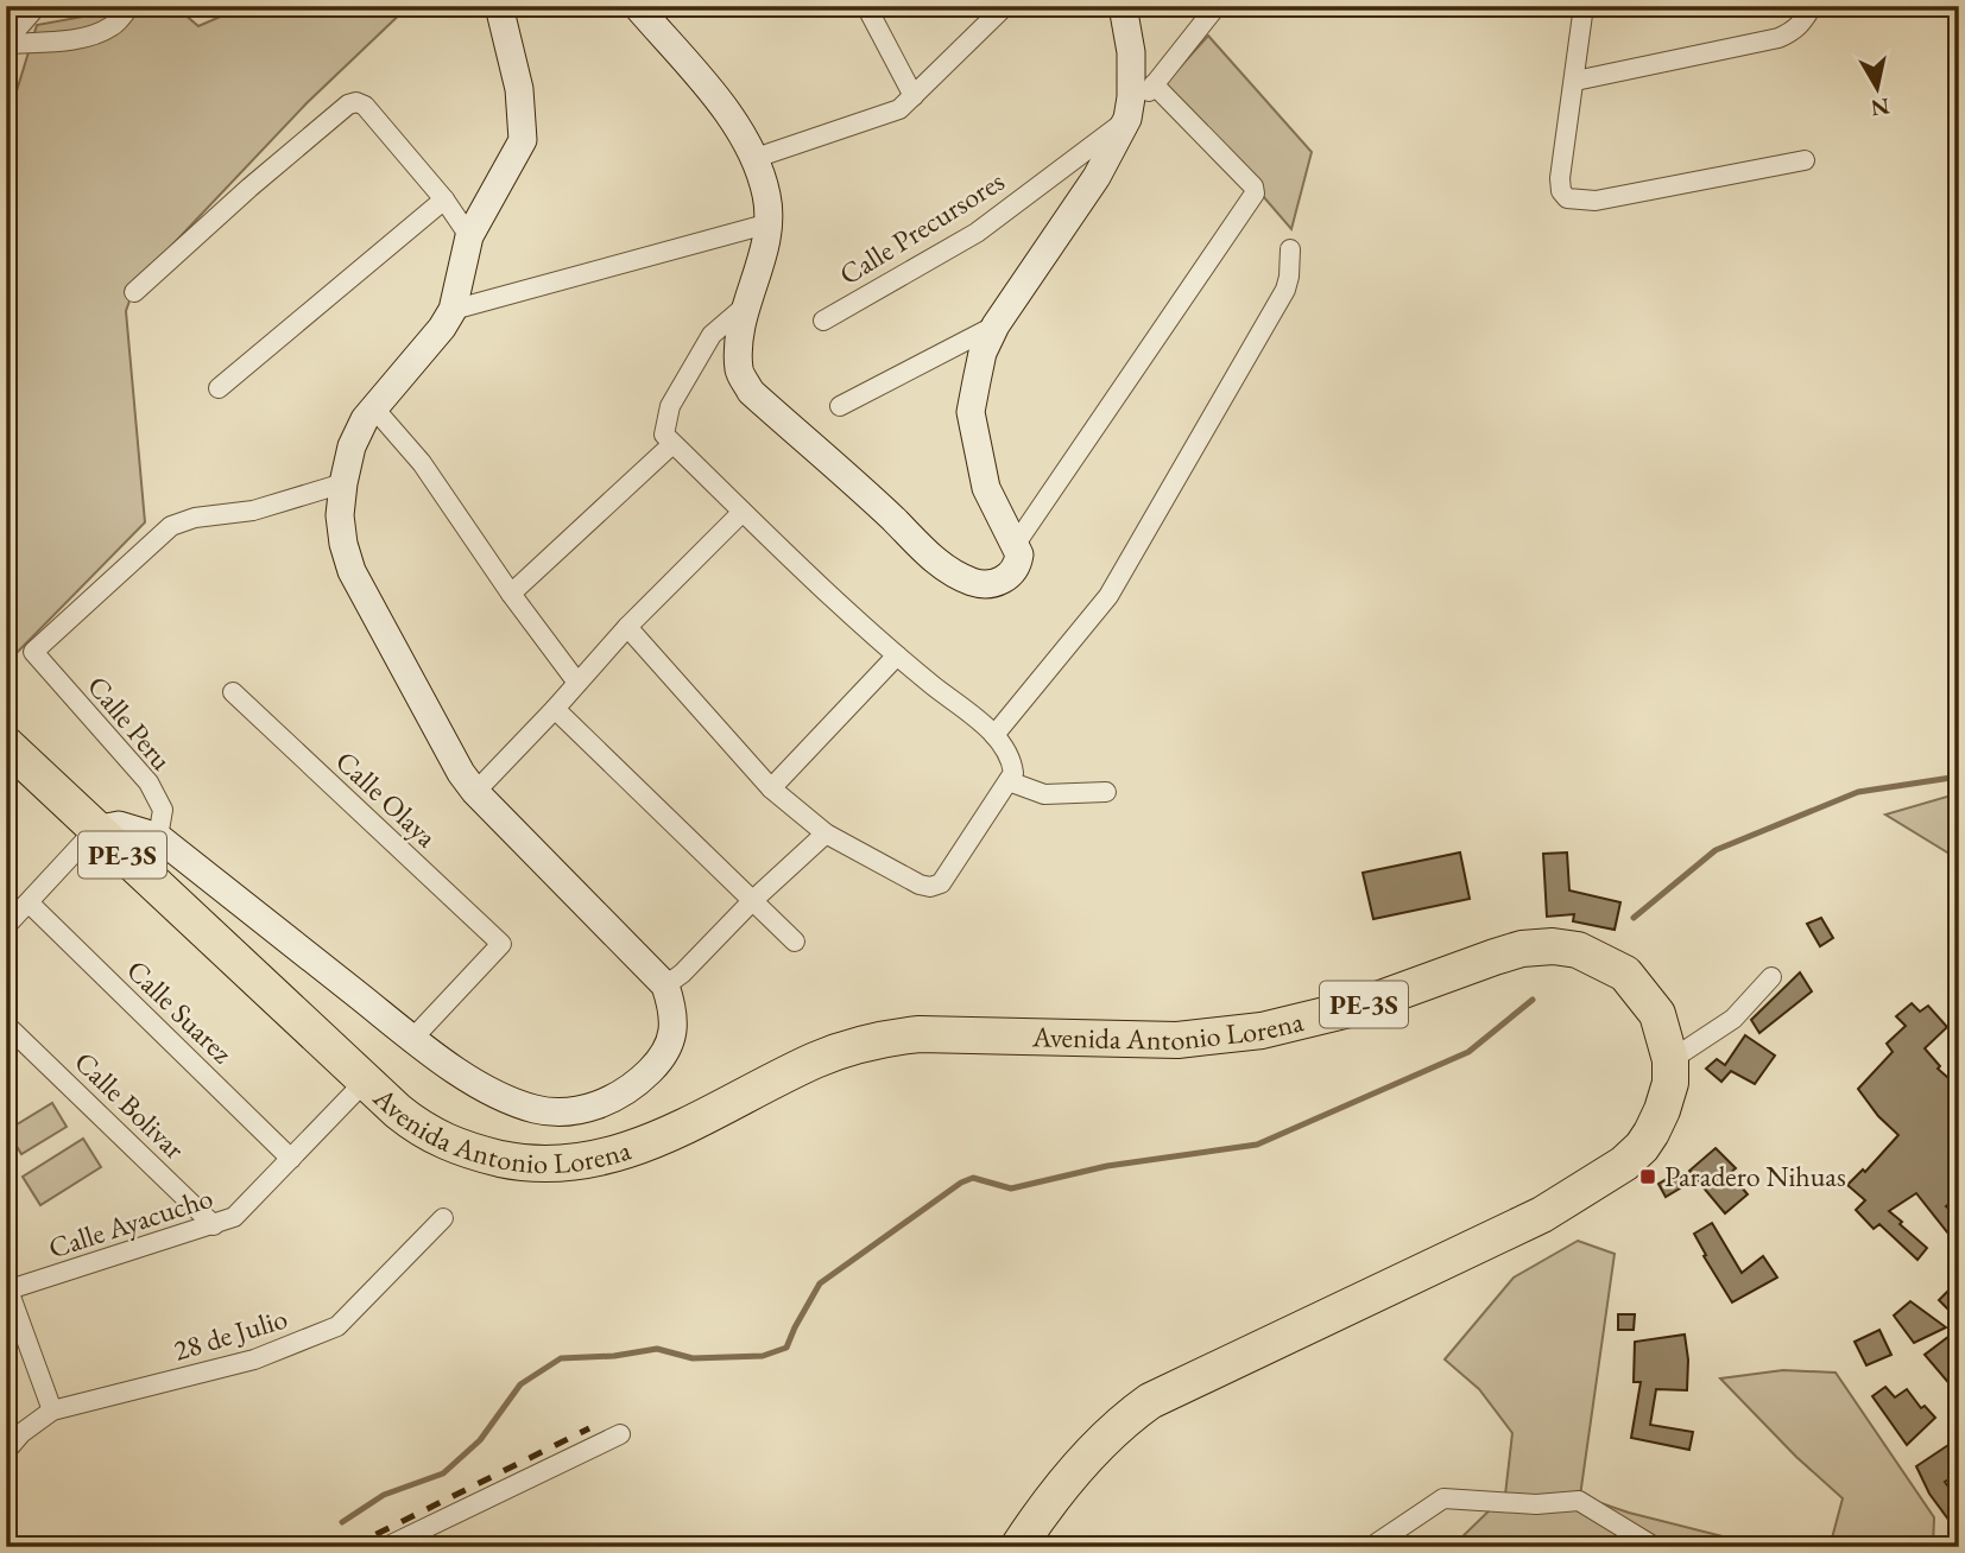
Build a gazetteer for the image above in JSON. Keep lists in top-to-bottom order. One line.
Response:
{"streets":{"highway":["PE-3S","Avenida Antonio Lorena"],"street":["Calle Precursores","Calle Peru","Calle Olaya","Calle Suarez","Calle Bolivar","Calle Ayacucho","28 de Julio"]},"crossings":[["PE-3S","Avenida Antonio Lorena"],["Calle Suarez","Calle Ayacucho"],["Avenida Antonio Lorena","Calle Ayacucho"],["Calle Bolivar","Calle Ayacucho"]],"places":{"transit":["Paradero Nihuas"]},"north":"bottom"}
